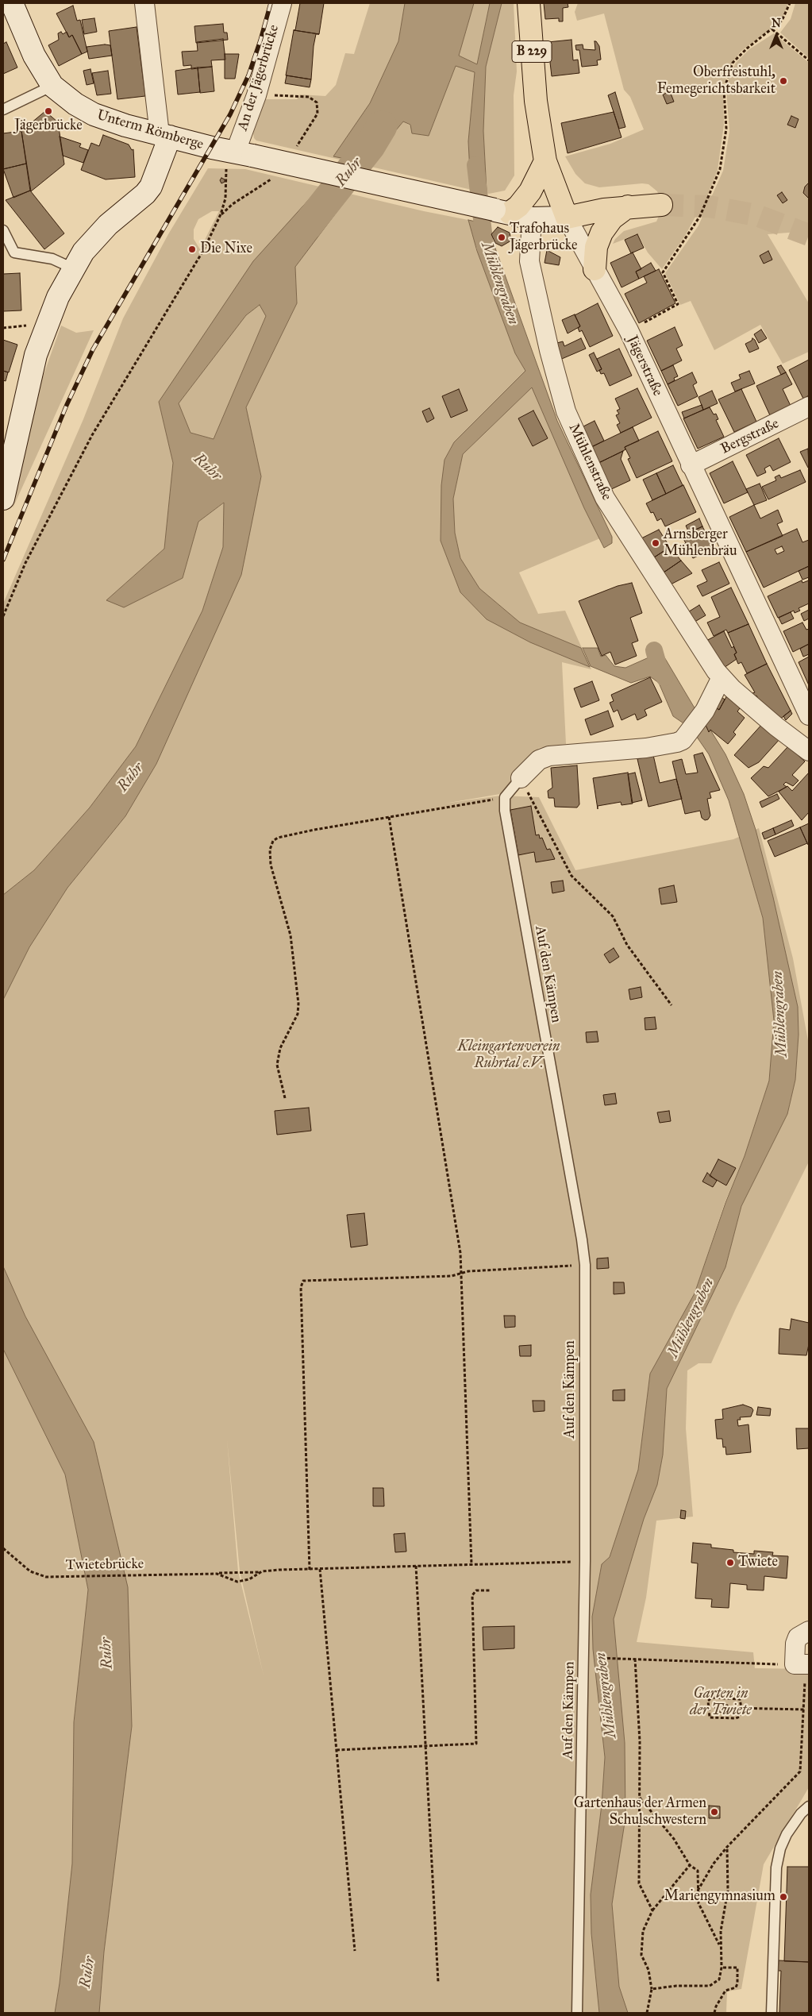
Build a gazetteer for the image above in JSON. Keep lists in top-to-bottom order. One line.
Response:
{"streets":{"main road":["B 229","Unterm Römberge","Jägerstraße"],"street":["An der Jägerbrücke","Bergstraße","Mühlenstraße"],"lane":["Auf den Kämpen"],"path":["Twietebrücke"]},"crossings":[["An der Jägerbrücke","Unterm Römberge"],["Unterm Römberge","Jägerstraße"],["Unterm Römberge","Mühlenstraße"],["Jägerstraße","Bergstraße"],["Auf den Kämpen","Twietebrücke"]],"water":["Ruhr","Mühlengraben"],"parks":["Kleingartenverein Ruhrtal e.V.","Garten in der Twiete"],"places":["Oberfreistuhl, Femegerichtsbarkeit","Jägerbrücke","Trafohaus Jägerbrücke","Die Nixe","Arnsberger Mühlenbräu","Twiete","Gartenhaus der Armen Schulschwestern","Mariengymnasium"],"north":"top"}
